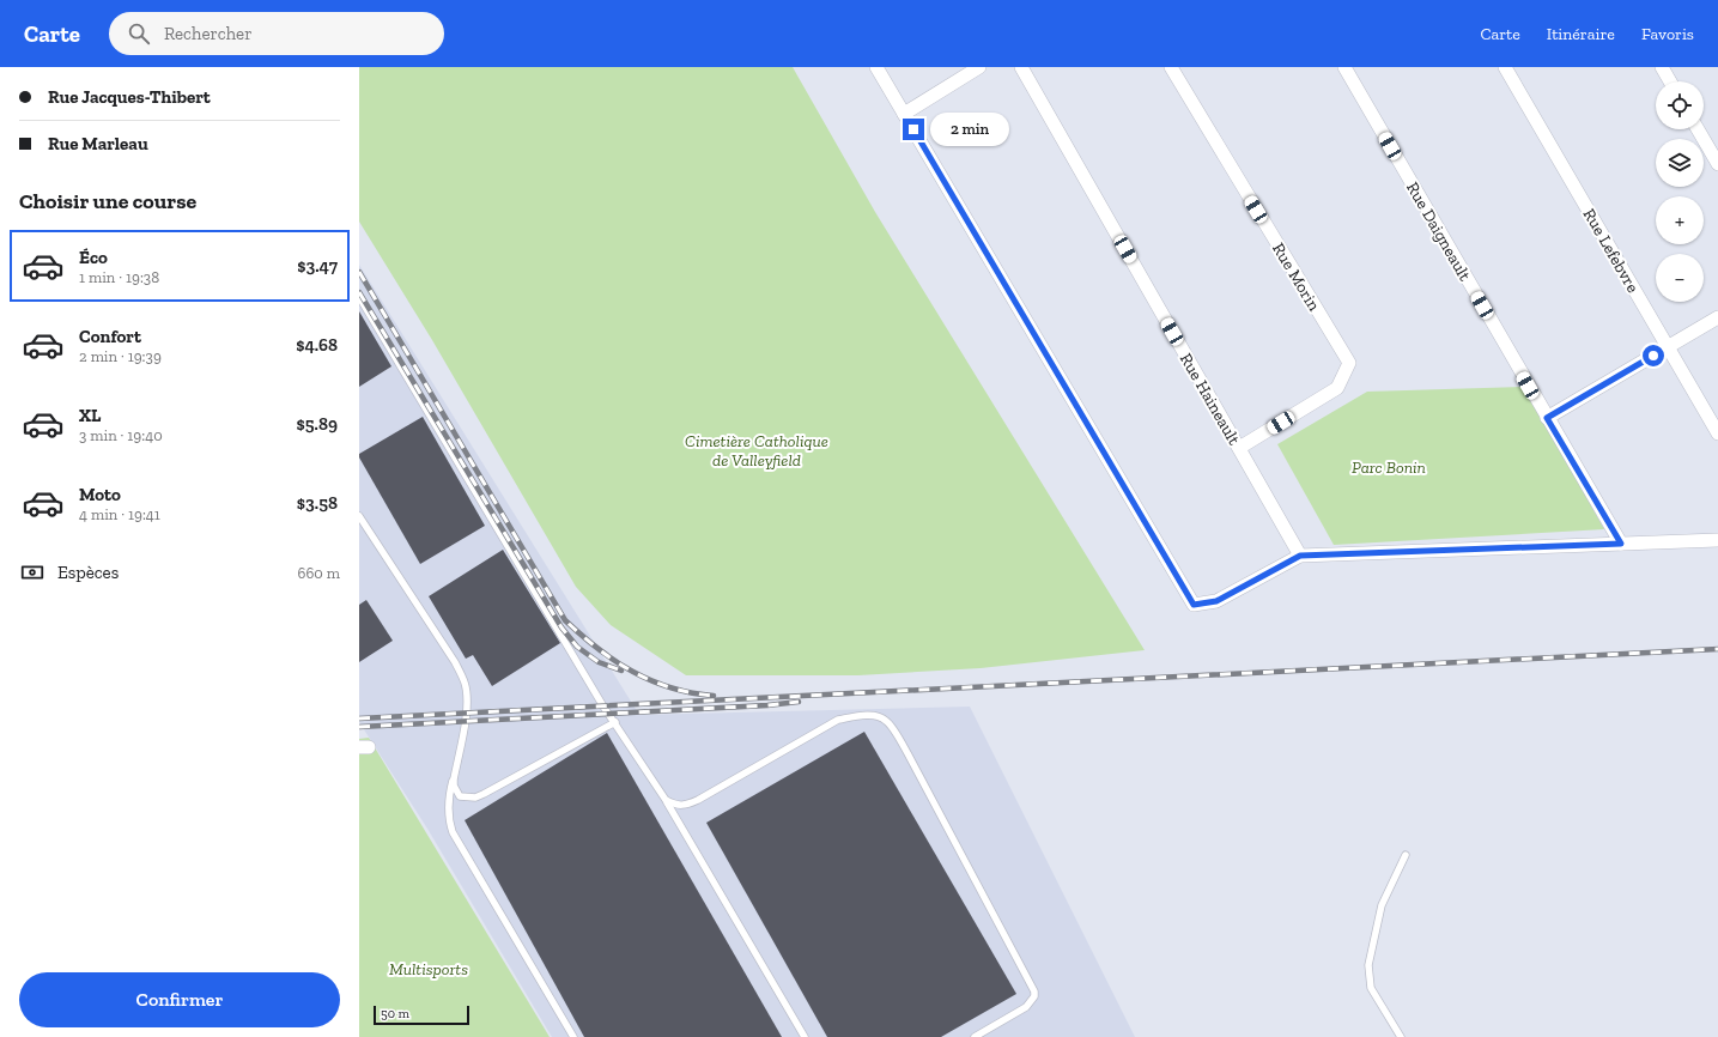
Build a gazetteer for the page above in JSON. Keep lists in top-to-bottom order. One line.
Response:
{"streets":{"street":["Rue Daigneault","Rue Lefebvre","Rue Morin","Rue Haineault"]},"crossings":[["Rue Morin","Rue Haineault"]],"parks":["Cimetière Catholique de Valleyfield","Parc Bonin","Multisports"],"scale_bar":"50 m","page":{"header":"Carte","search":"Rechercher","nav":["Carte","Itinéraire","Favoris"],"banner":["Rue Jacques-Thibert","Rue Marleau"],"map_buttons":["+","−"],"bubble":"2 min","heading":"Choisir une course","list":[{"name":"Éco","note":"1 min · 19:38","value":"$3.47"},{"name":"Confort","note":"2 min · 19:39","value":"$4.68"},{"name":"XL","note":"3 min · 19:40","value":"$5.89"},{"name":"Moto","note":"4 min · 19:41","value":"$3.58"}],"pay":["Espèces","660 m"],"buttons":"Confirmer","scale":"50 m"}}
